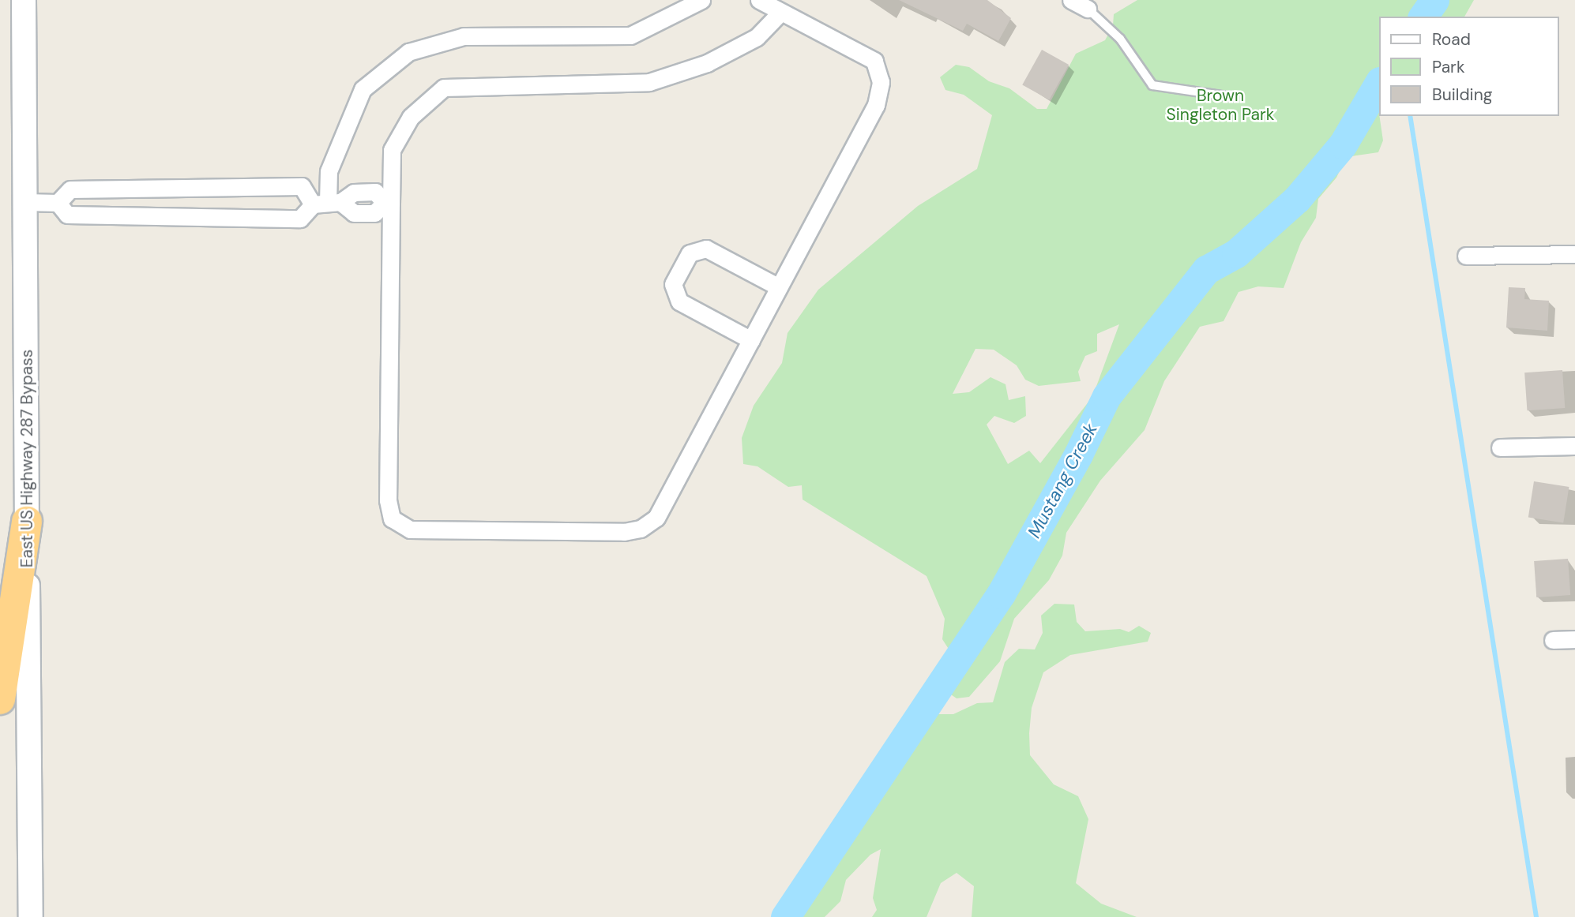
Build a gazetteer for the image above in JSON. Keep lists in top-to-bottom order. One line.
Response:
{"streets":{"main road":["East US Highway 287 Bypass"]},"water":["Mustang Creek"],"parks":["Brown Singleton Park"],"legend":["Road","Park","Building"]}
